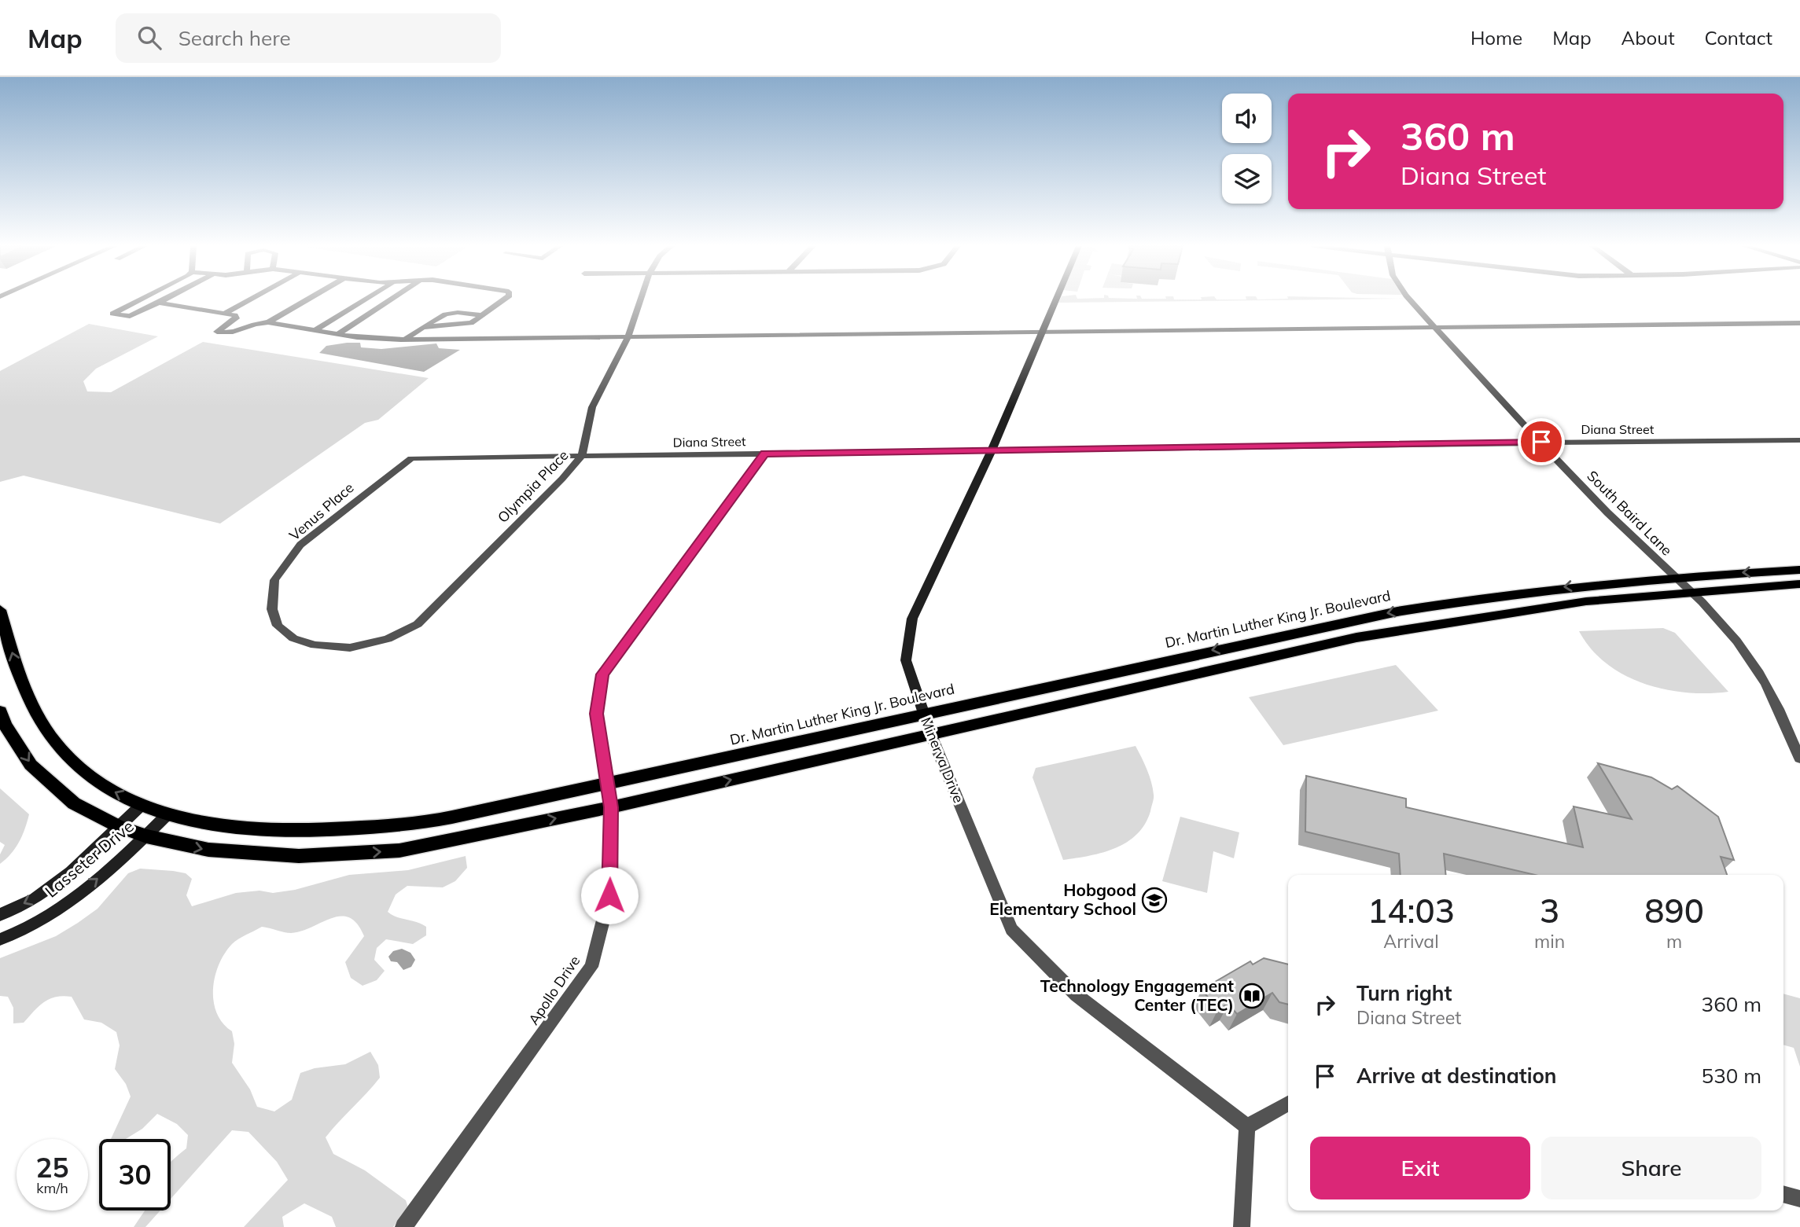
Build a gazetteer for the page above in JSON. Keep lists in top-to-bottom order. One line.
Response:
{"streets":{"main road":["Dr. Martin Luther King Jr. Boulevard"],"street":["Diana Street","Olympia Place","Venus Place","South Baird Lane","Minerva Drive","Lasseter Drive","Apollo Drive"]},"crossings":[["Diana Street","Olympia Place"],["Diana Street","Venus Place"],["Diana Street","South Baird Lane"],["Diana Street","Minerva Drive"],["Diana Street","Apollo Drive"],["Olympia Place","Venus Place"],["South Baird Lane","Dr. Martin Luther King Jr. Boulevard"],["Dr. Martin Luther King Jr. Boulevard","Minerva Drive"],["Dr. Martin Luther King Jr. Boulevard","Lasseter Drive"],["Dr. Martin Luther King Jr. Boulevard","Apollo Drive"]],"places":{"school or university":["Hobgood Elementary School"],"library":["Technology Engagement Center (TEC)"]},"page":{"header":"Map","search":"Search here","nav":["Home","Map","About","Contact"],"turn":["360 m","Diana Street"],"eta":["14:03","Arrival","3","min","890","m"],"list":[{"name":"Turn right","note":"Diana Street","value":"360 m"},{"name":"Arrive at destination","value":"530 m"}],"buttons":["Exit","Share"],"speed":"25 km/h","limit":"30"}}
